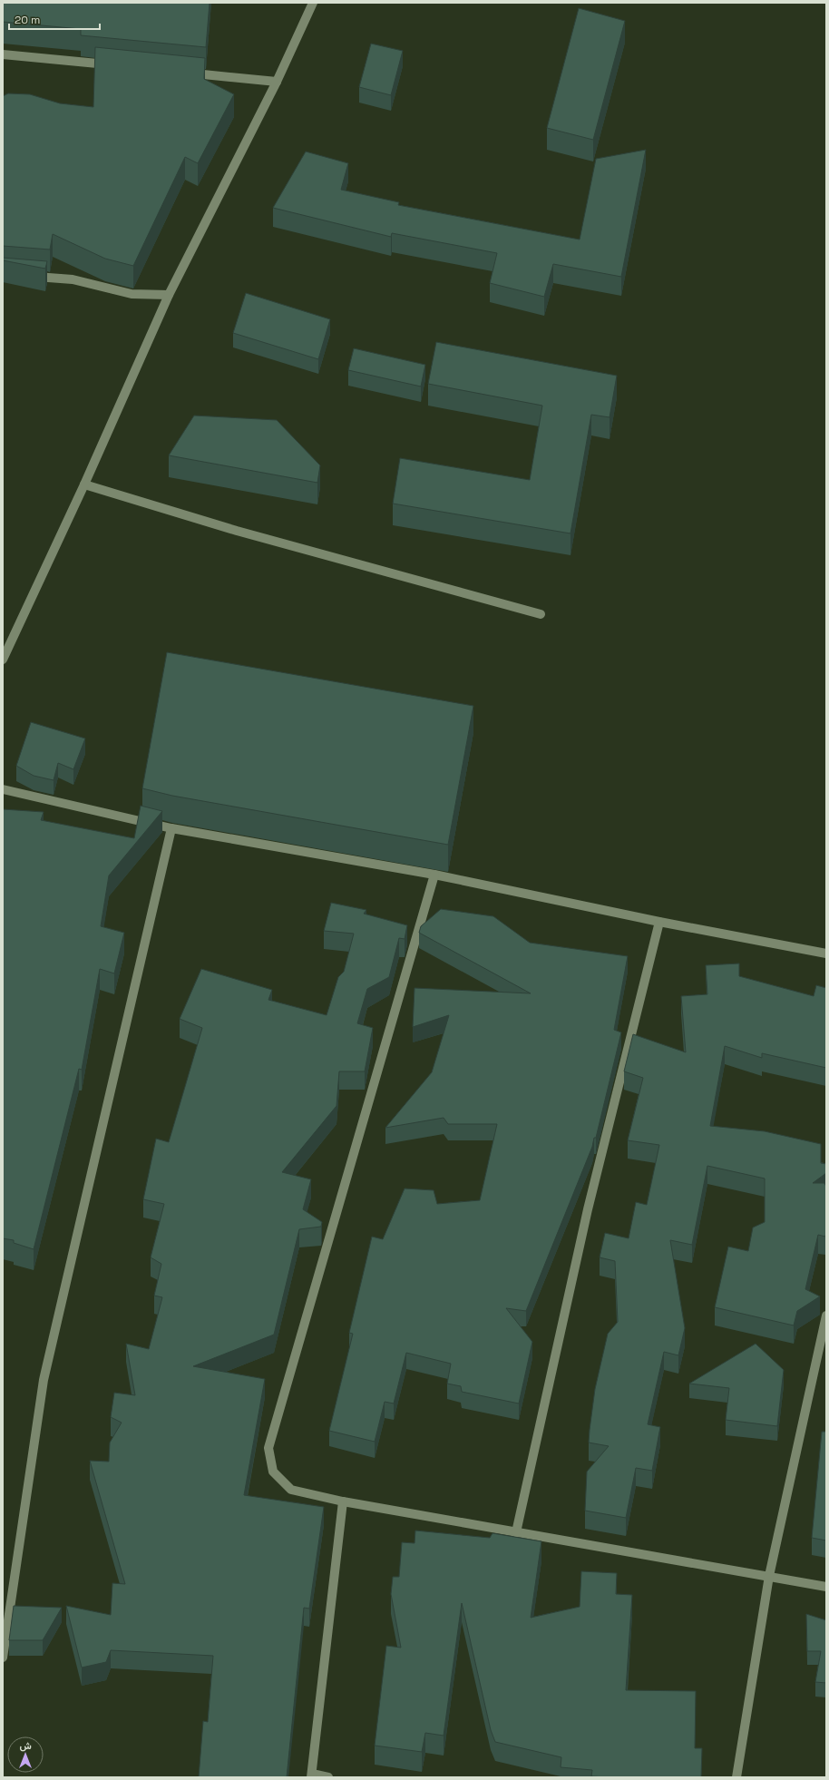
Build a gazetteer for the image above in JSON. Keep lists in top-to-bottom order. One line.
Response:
{"scale_bar":"20 m","north":"top"}
